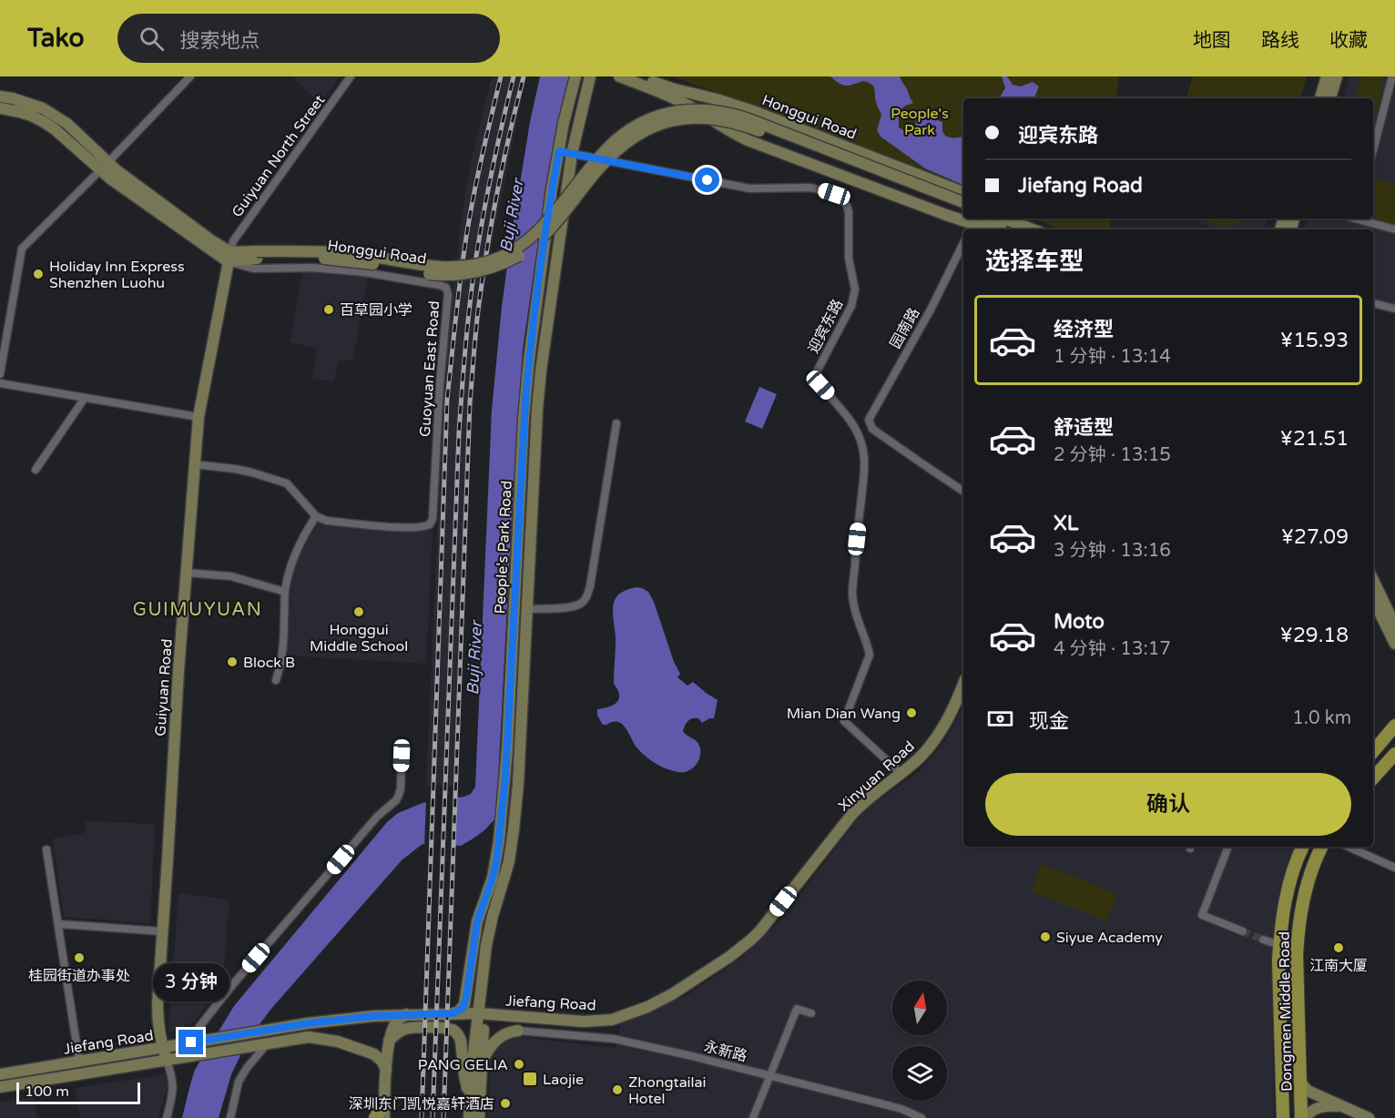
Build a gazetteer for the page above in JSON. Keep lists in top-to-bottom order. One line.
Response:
{"streets":{"main road":["Honggui Road","People's Park Road","Guiyuan Road","Xinyuan Road","Jiefang Road","Dongmen Middle Road"],"street":["Guiyuan North Street","迎宾东路","园南路","Guoyuan East Road","永新路"]},"crossings":[["Honggui Road","Guiyuan North Street"],["Honggui Road","Guoyuan East Road"],["Honggui Road","Guiyuan Road"],["Guiyuan North Street","Guoyuan East Road"],["Guiyuan North Street","Guiyuan Road"],["迎宾东路","People's Park Road"],["迎宾东路","Xinyuan Road"],["Guoyuan East Road","Guiyuan Road"],["People's Park Road","Jiefang Road"],["Guiyuan Road","Jiefang Road"],["Xinyuan Road","Jiefang Road"]],"districts":["GUIMUYUAN"],"water":["Buji River"],"parks":["People's Park"],"places":{"other":["Holiday Inn Express Shenzhen Luohu","百草园小学","Honggui Middle School","Block B","Mian Dian Wang","Siyue Academy","江南大厦","桂园街道办事处","PANG GELIA","Zhongtailai Hotel","深圳东门凯悦嘉轩酒店"],"transit":["Laojie"]},"scale_bar":"100 m","north":"top","page":{"header":"Tako","search":"搜索地点","nav":["地图","路线","收藏"],"banner":["迎宾东路","Jiefang Road"],"heading":"选择车型","list":[{"name":"经济型","note":"1 分钟 · 13:14","value":"¥15.93"},{"name":"舒适型","note":"2 分钟 · 13:15","value":"¥21.51"},{"name":"XL","note":"3 分钟 · 13:16","value":"¥27.09"},{"name":"Moto","note":"4 分钟 · 13:17","value":"¥29.18"}],"pay":["现金","1.0 km"],"buttons":"确认","bubble":"3 分钟","scale":"100 m"}}
